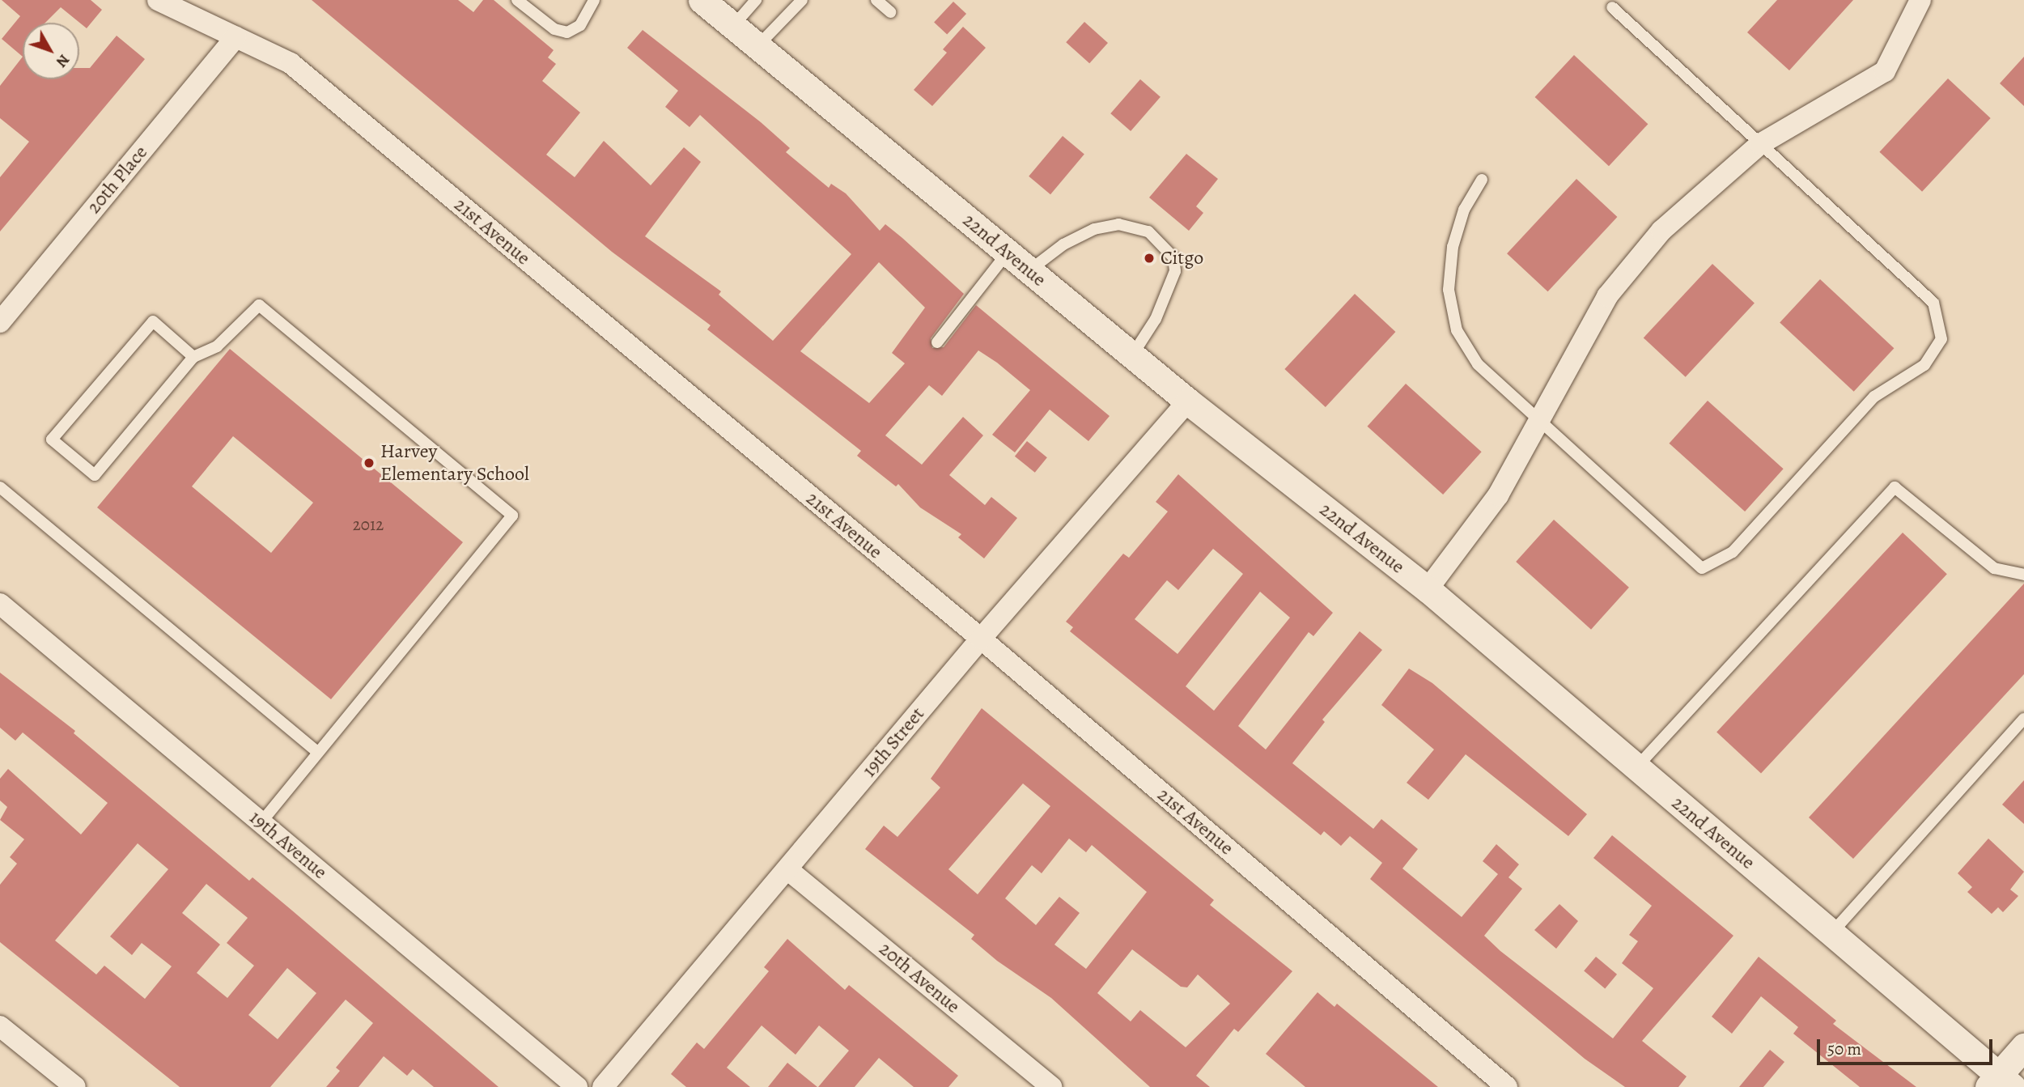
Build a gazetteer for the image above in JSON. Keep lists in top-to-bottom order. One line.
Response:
{"streets":{"street":["20th Place","21st Avenue","22nd Avenue","19th Street","19th Avenue","20th Avenue"]},"crossings":[["20th Place","21st Avenue"],["21st Avenue","19th Street"],["22nd Avenue","19th Street"],["19th Street","20th Avenue"]],"places":["Citgo","Harvey Elementary School"],"house_numbers":["2012"],"scale_bar":"50 m","north":"bottom right"}
